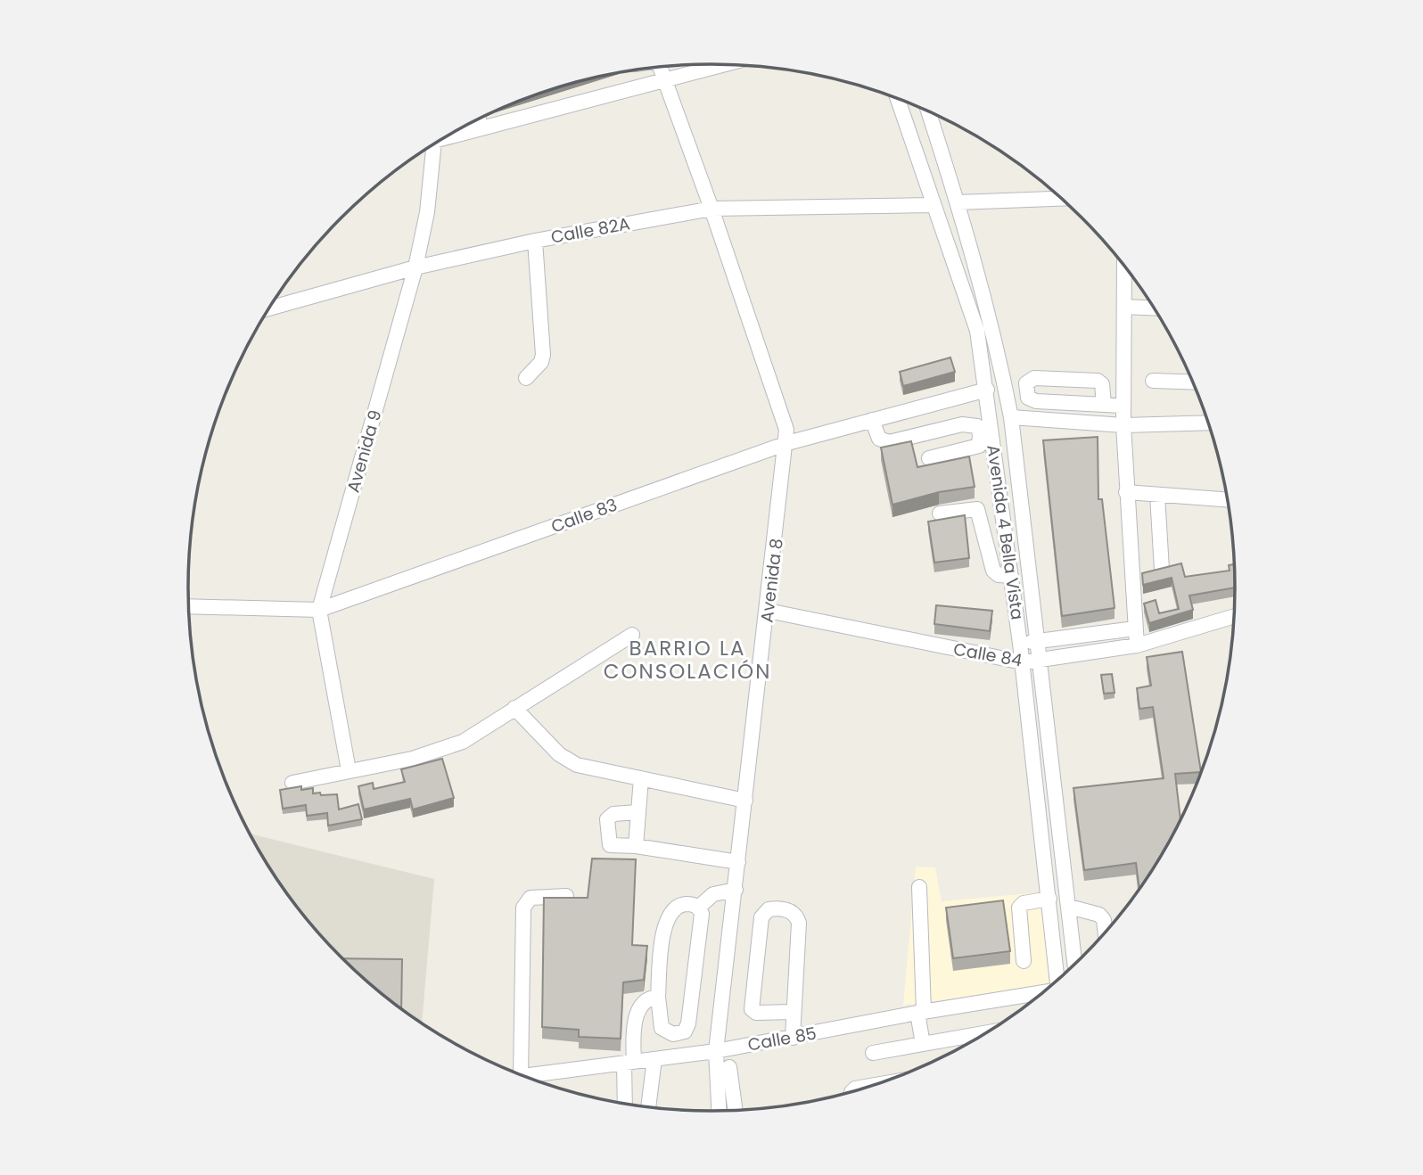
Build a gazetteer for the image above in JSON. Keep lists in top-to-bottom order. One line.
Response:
{"streets":{"street":["Calle 82A","Avenida 9","Calle 83","Avenida 4 Bella Vista","Avenida 8","Calle 84","Calle 85"]},"crossings":[["Calle 82A","Avenida 9"],["Calle 82A","Avenida 4 Bella Vista"],["Calle 82A","Avenida 8"],["Avenida 9","Calle 83"],["Calle 83","Avenida 4 Bella Vista"],["Calle 83","Avenida 8"],["Avenida 4 Bella Vista","Calle 84"],["Avenida 8","Calle 84"],["Avenida 8","Calle 85"]],"districts":["BARRIO LA CONSOLACIÓN"]}
